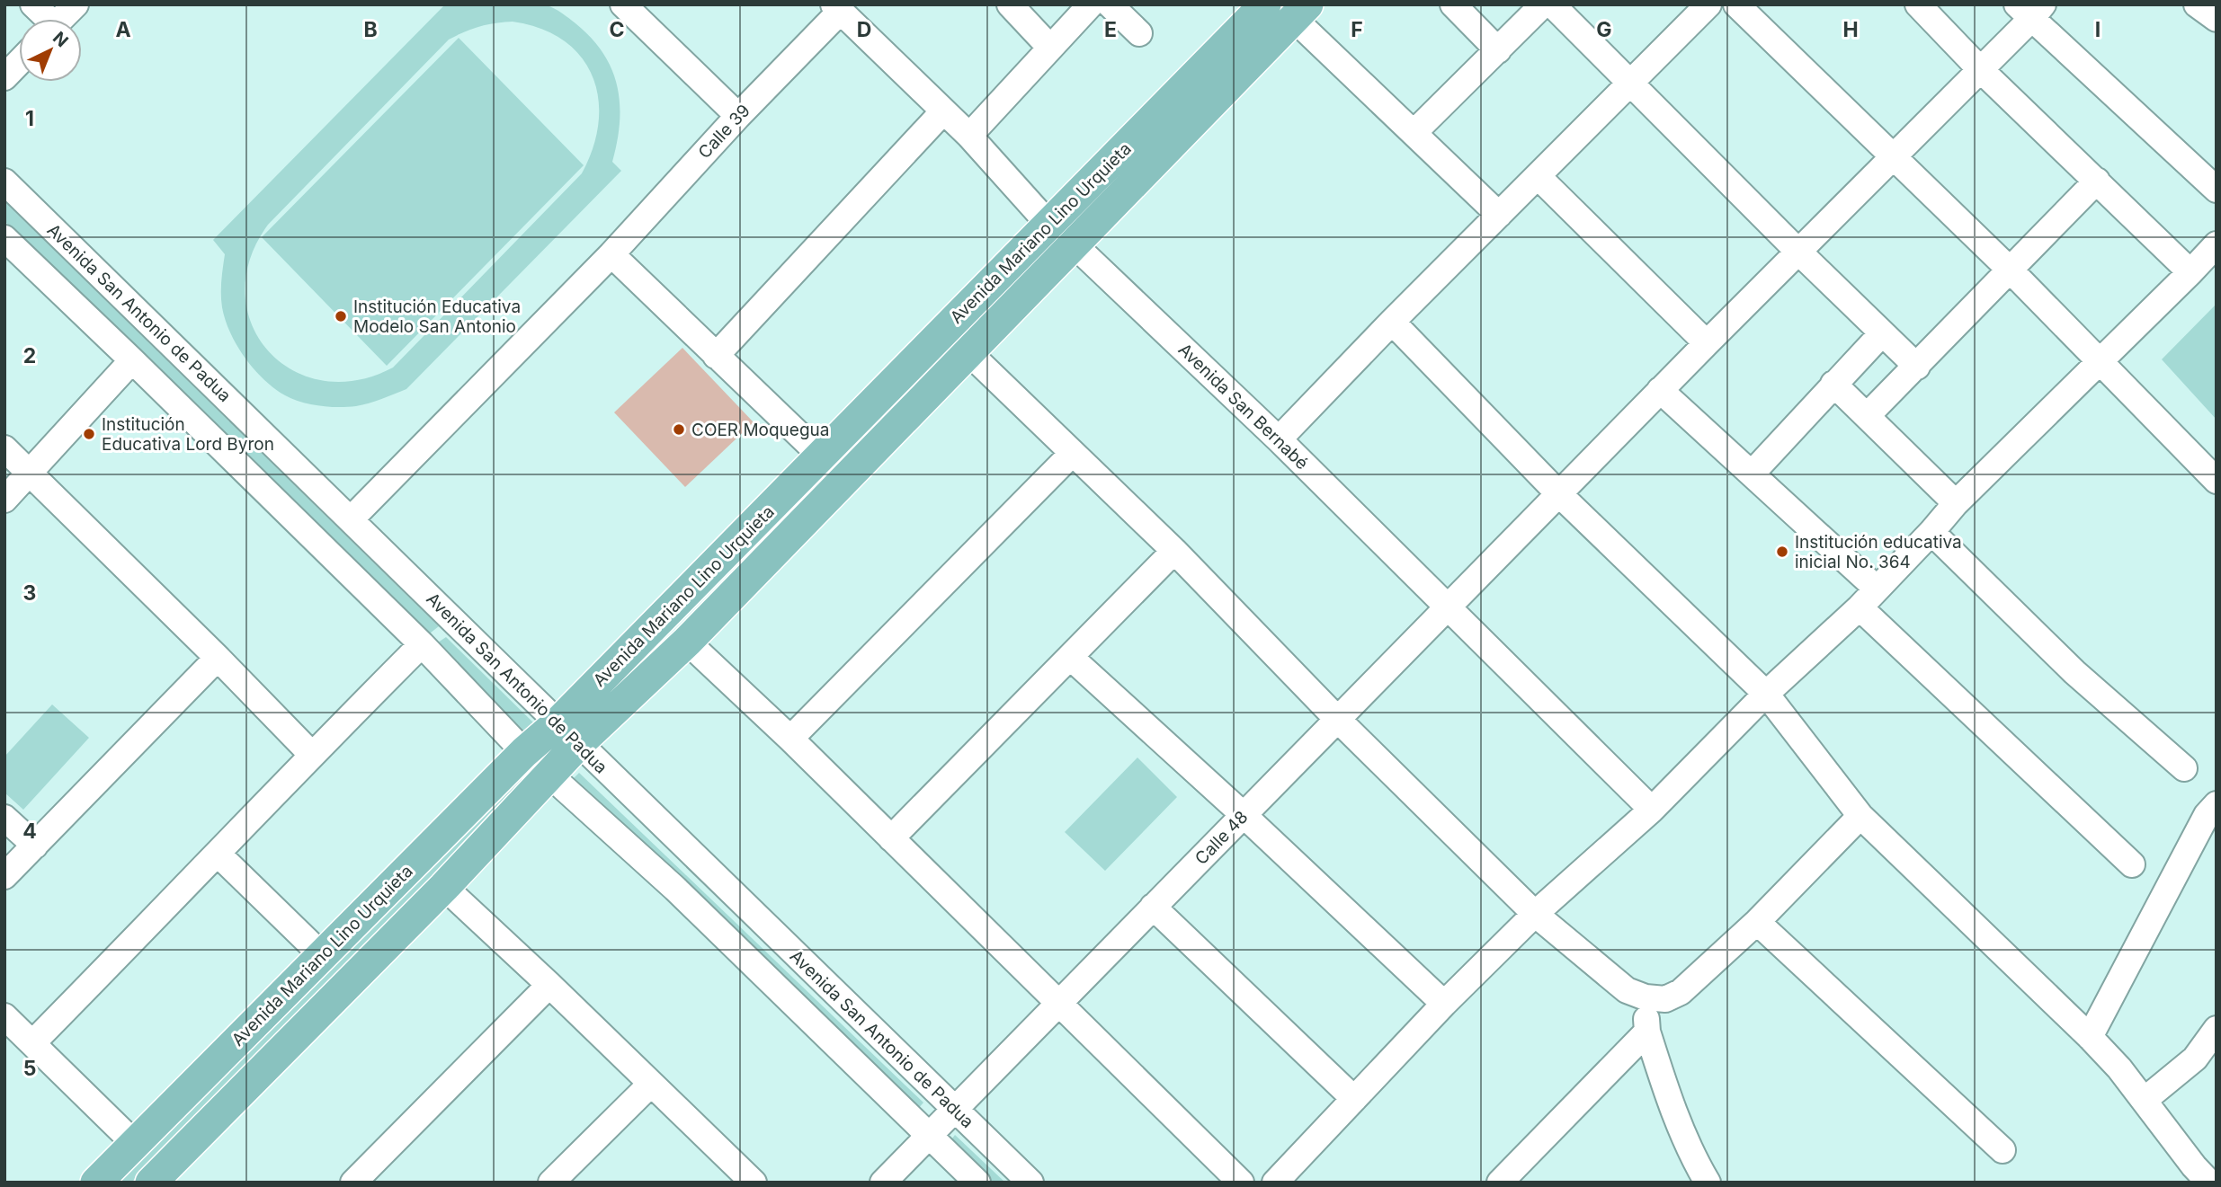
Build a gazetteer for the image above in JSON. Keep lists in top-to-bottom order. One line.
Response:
{"streets":{"main road":["Avenida Mariano Lino Urquieta"],"street":["Calle 39","Avenida San Antonio de Padua","Avenida San Bernabé","Calle 48"]},"crossings":[["Calle 39","Avenida San Antonio de Padua"],["Calle 39","Avenida San Bernabé"],["Avenida Mariano Lino Urquieta","Avenida San Antonio de Padua"],["Avenida Mariano Lino Urquieta","Avenida San Bernabé"],["Avenida San Antonio de Padua","Calle 48"],["Avenida San Bernabé","Calle 48"]],"places":["Institución Educativa Modelo San Antonio","COER Moquegua","Institución Educativa Lord Byron","Institución educativa inicial No. 364"],"north":"top right","grid":{"columns":["A","B","C","D","E","F","G","H","I"],"rows":["1","2","3","4","5"]}}
